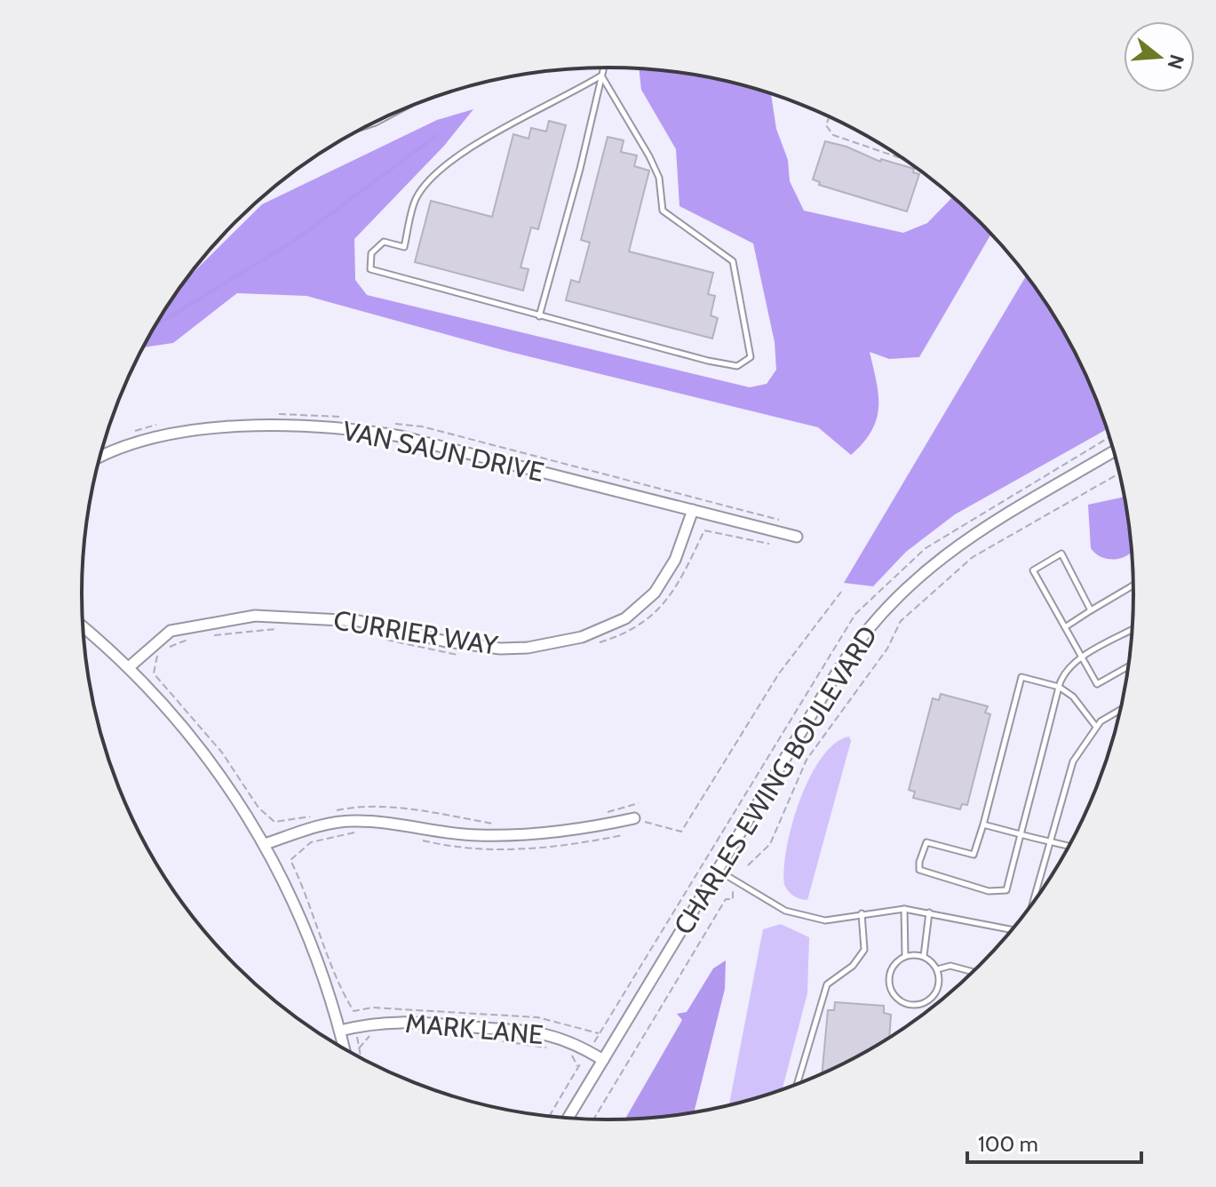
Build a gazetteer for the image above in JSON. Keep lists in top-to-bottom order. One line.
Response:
{"streets":{"street":["VAN SAUN DRIVE","CURRIER WAY","CHARLES EWING BOULEVARD","MARK LANE"]},"crossings":[["VAN SAUN DRIVE","CURRIER WAY"],["CHARLES EWING BOULEVARD","MARK LANE"]],"scale_bar":"100 m","north":"right"}
